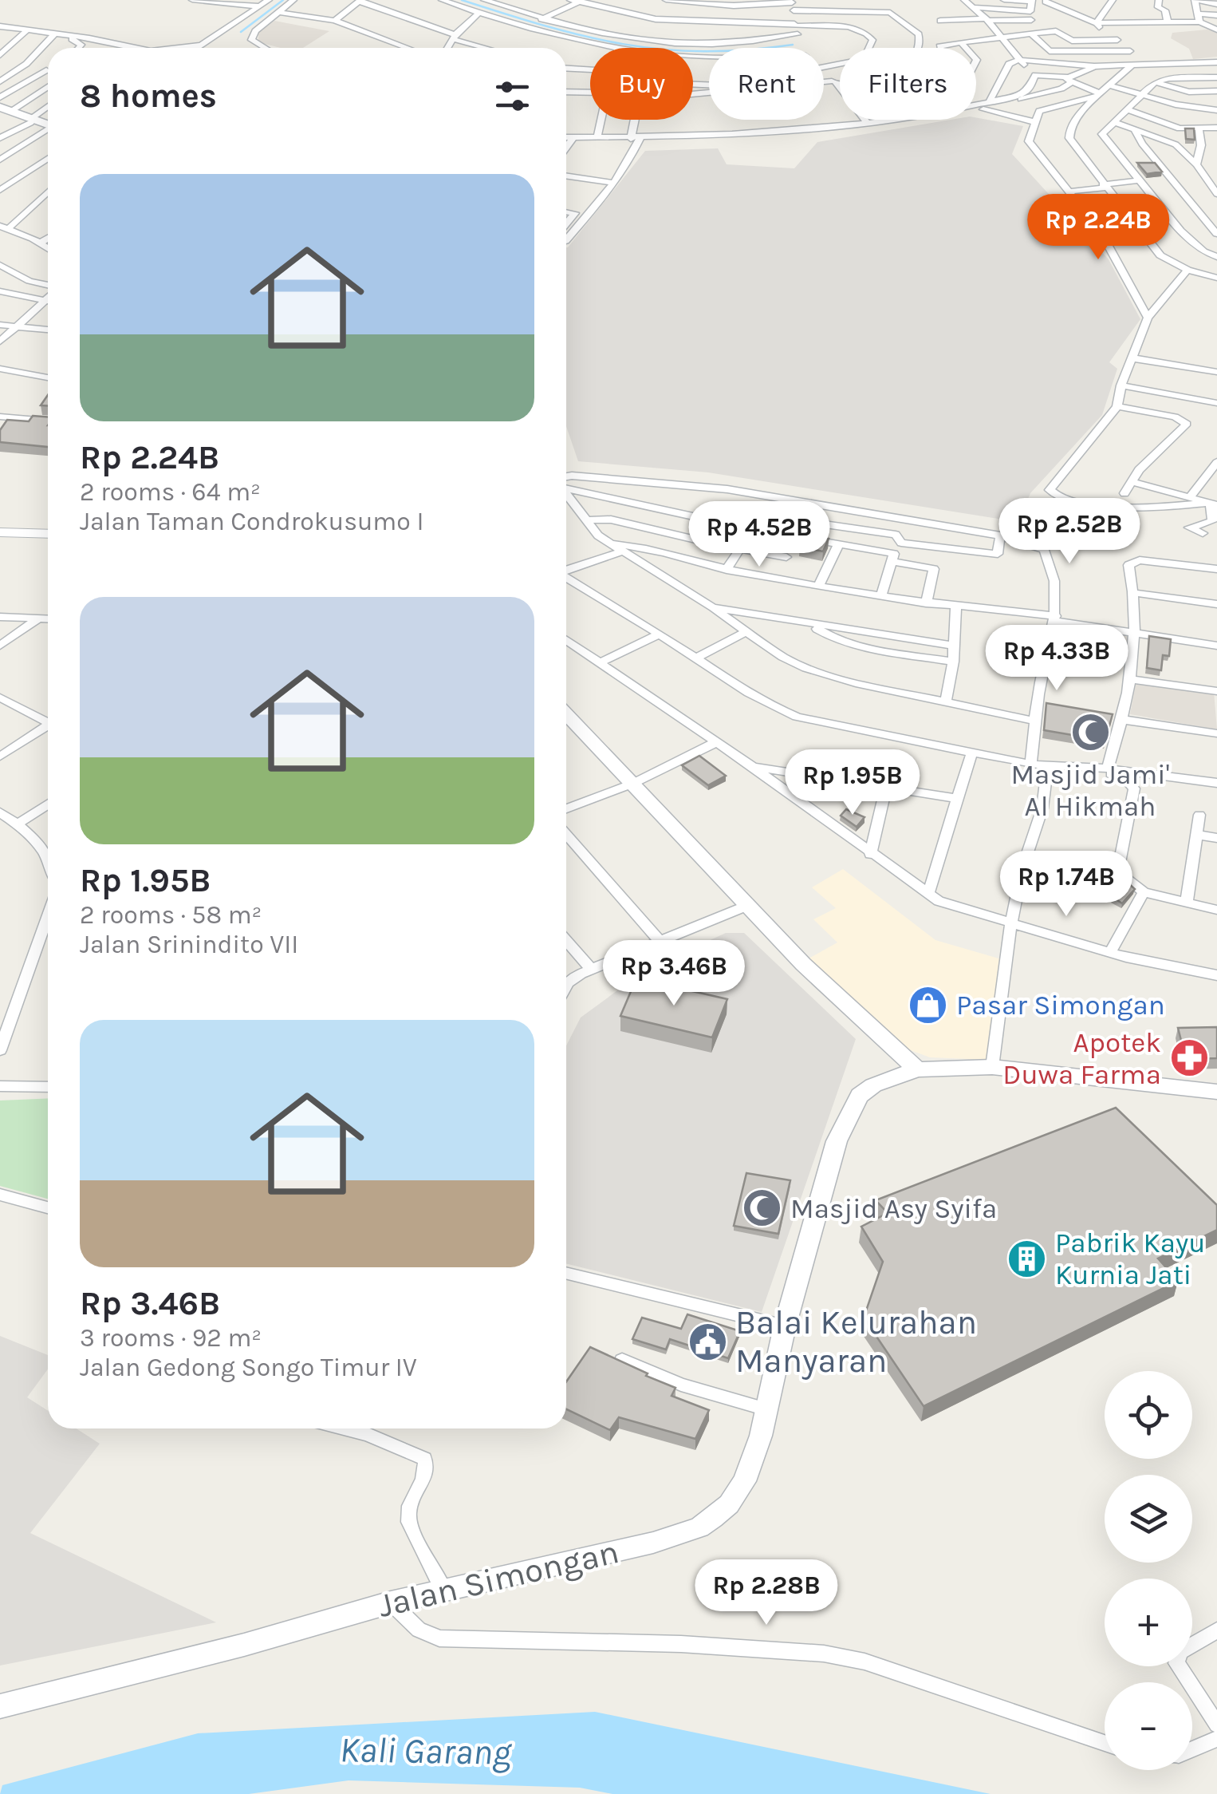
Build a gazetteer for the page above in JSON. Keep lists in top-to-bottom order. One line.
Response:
{"streets":{"main road":["Jalan Simongan"]},"water":["Kali Garang"],"places":{"mosque":["Masjid Jami' Al Hikmah","Masjid Asy Syifa"],"shop":["Pasar Simongan"],"pharmacy":["Apotek Duwa Farma"],"building":["Pabrik Kayu Kurnia Jati"],"public building":["Balai Kelurahan Manyaran"]},"page":{"chip":["Buy","Rent","Filters"],"heading":"8 homes","list":[{"name":"Rp 2.24B","note":"2 rooms · 64 m² · Jalan Taman Condrokusumo I"},{"name":"Rp 1.95B","note":"2 rooms · 58 m² · Jalan Srinindito VII"},{"name":"Rp 3.46B","note":"3 rooms · 92 m² · Jalan Gedong Songo Timur IV"}],"price":["Rp 2.24B","Rp 2.52B","Rp 4.52B","Rp 4.33B","Rp 1.95B","Rp 1.74B","Rp 3.46B","Rp 2.28B"],"map_buttons":["+","−"]}}
